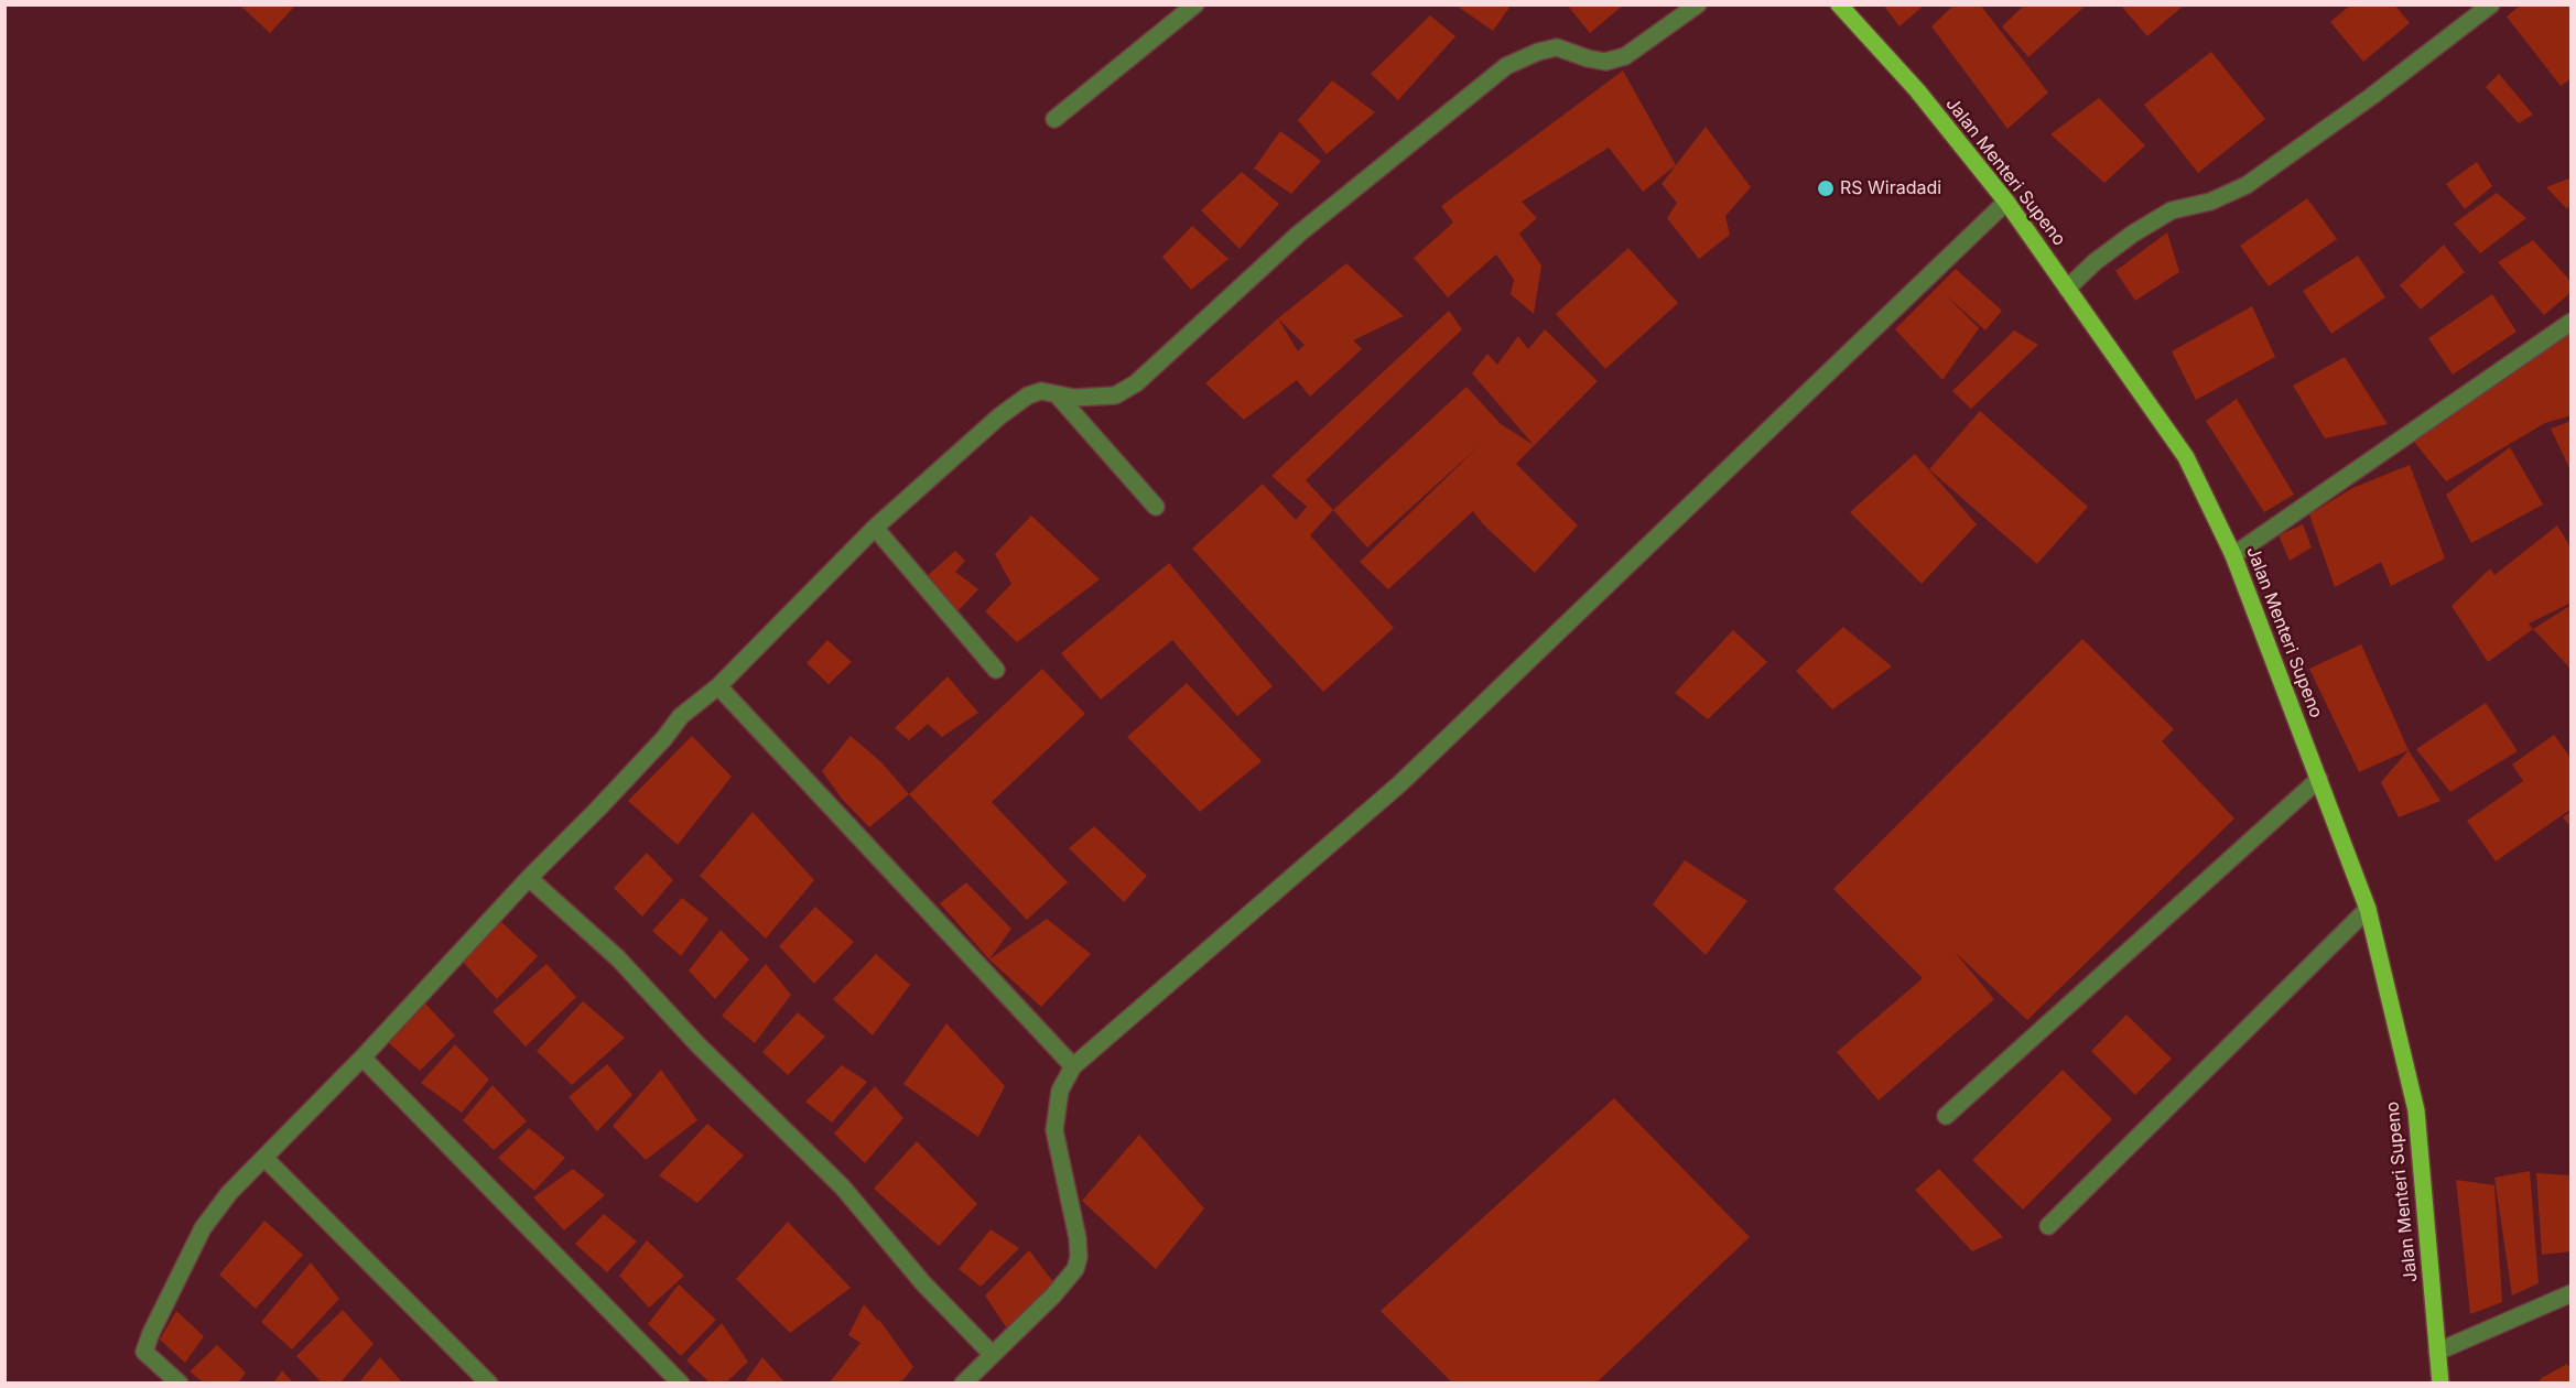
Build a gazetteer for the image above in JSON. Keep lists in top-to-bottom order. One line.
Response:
{"streets":{"main road":["Jalan Menteri Supeno"]},"places":["RS Wiradadi"]}
